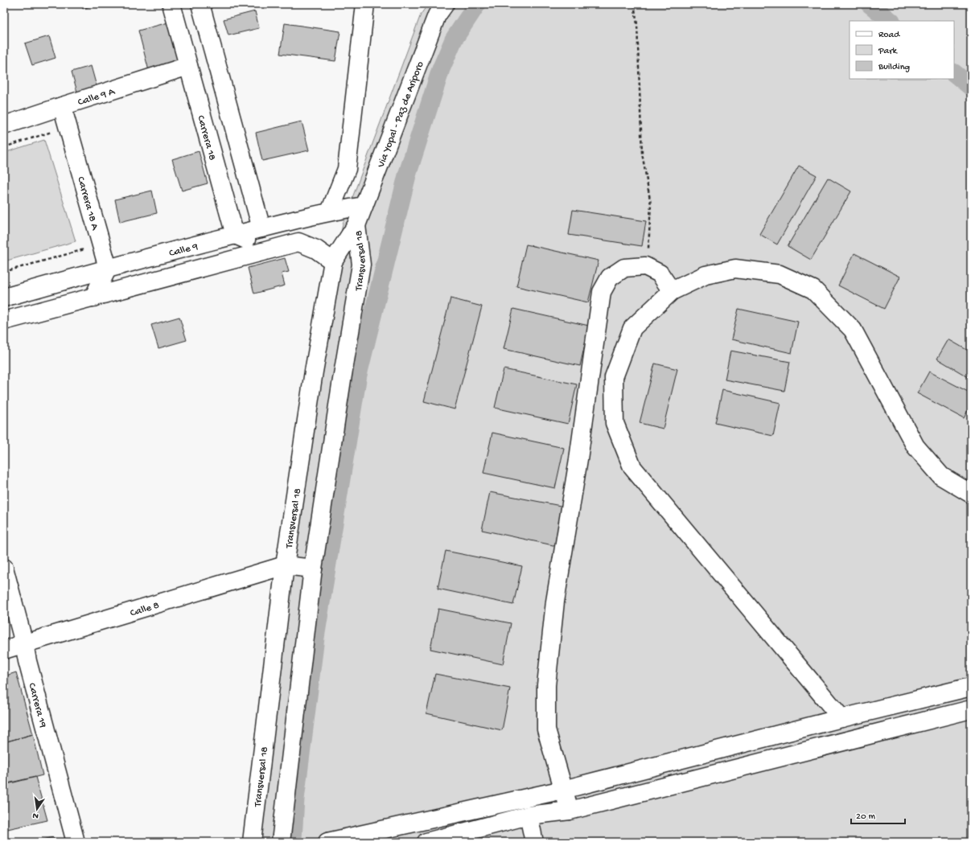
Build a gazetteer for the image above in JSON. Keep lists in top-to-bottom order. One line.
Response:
{"streets":{"street":["Calle 9 A","Via Yopal - Paz de Ariporo","Carrera 18","Carrera 18 A","Calle 9","Transversal 18","Calle 8","Carrera 19"]},"crossings":[["Calle 9 A","Carrera 18"],["Calle 9 A","Carrera 18 A"],["Via Yopal - Paz de Ariporo","Calle 9"],["Via Yopal - Paz de Ariporo","Transversal 18"],["Carrera 18","Calle 9"],["Carrera 18 A","Calle 9"],["Transversal 18","Calle 8"],["Calle 8","Carrera 19"]],"legend":["Road","Park","Building"],"scale_bar":"20 m","north":"bottom"}
